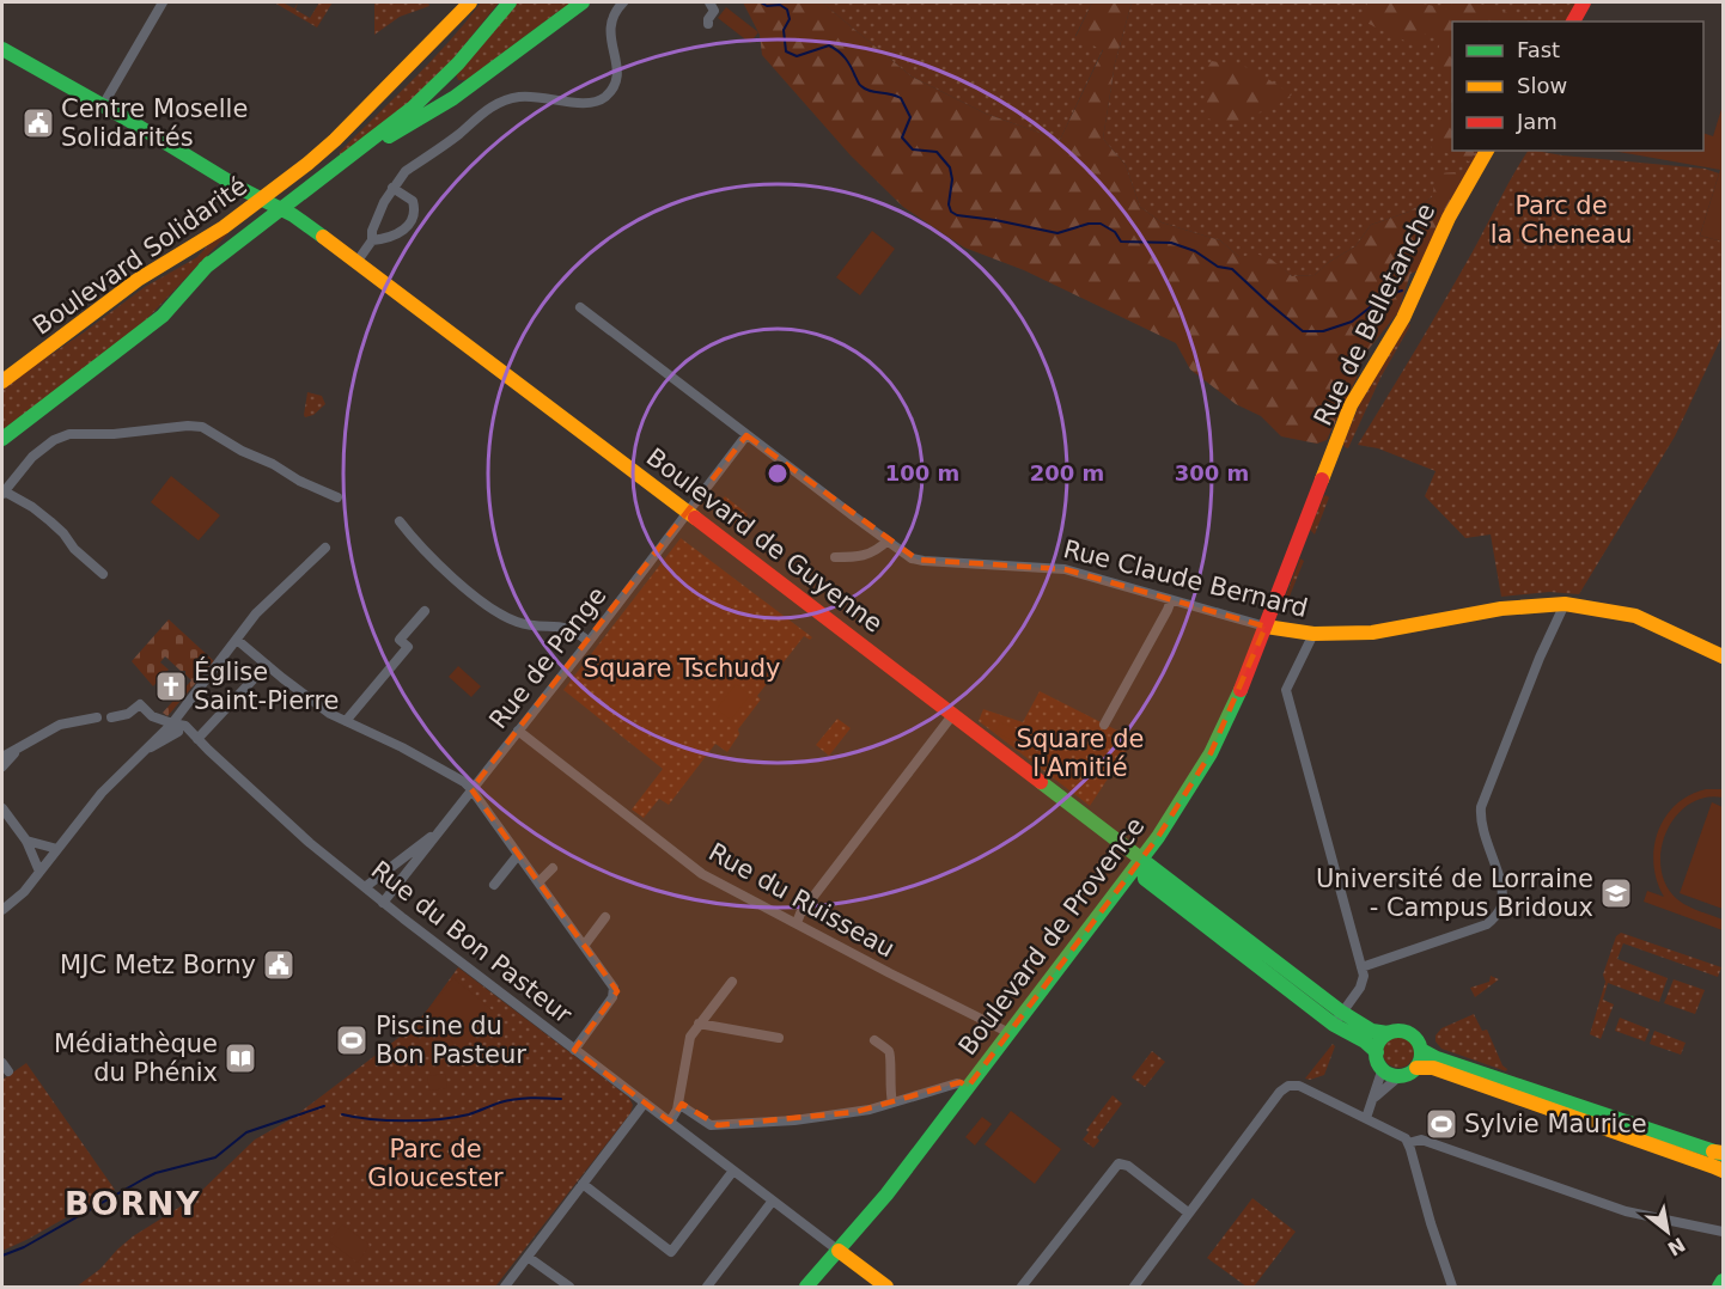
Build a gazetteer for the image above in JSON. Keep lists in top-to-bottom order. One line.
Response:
{"streets":{"main road":["Boulevard Solidarité","Rue de Belletanche","Boulevard de Guyenne","Rue Claude Bernard","Boulevard de Provence"],"street":["Rue de Pange","Rue du Ruisseau","Rue du Bon Pasteur"]},"crossings":[["Boulevard Solidarité","Boulevard de Guyenne"],["Rue de Belletanche","Rue Claude Bernard"],["Rue de Belletanche","Boulevard de Provence"],["Boulevard de Guyenne","Rue de Pange"],["Boulevard de Guyenne","Boulevard de Provence"],["Rue Claude Bernard","Boulevard de Provence"],["Rue de Pange","Rue du Ruisseau"],["Rue de Pange","Rue du Bon Pasteur"],["Rue du Ruisseau","Boulevard de Provence"],["Boulevard de Provence","Rue du Bon Pasteur"]],"districts":["BORNY"],"parks":["Parc de la Cheneau","Square Tschudy","Square de l'Amitié","Parc de Gloucester"],"places":{"public building":["Centre Moselle Solidarités","MJC Metz Borny"],"church":["Église Saint-Pierre"],"school or university":["Université de Lorraine - Campus Bridoux"],"sports":["Piscine du Bon Pasteur","Sylvie Maurice"],"library":["Médiathèque du Phénix"]},"legend":["Fast","Slow","Jam"],"north":"bottom right","rings":["100 m","200 m","300 m"]}
